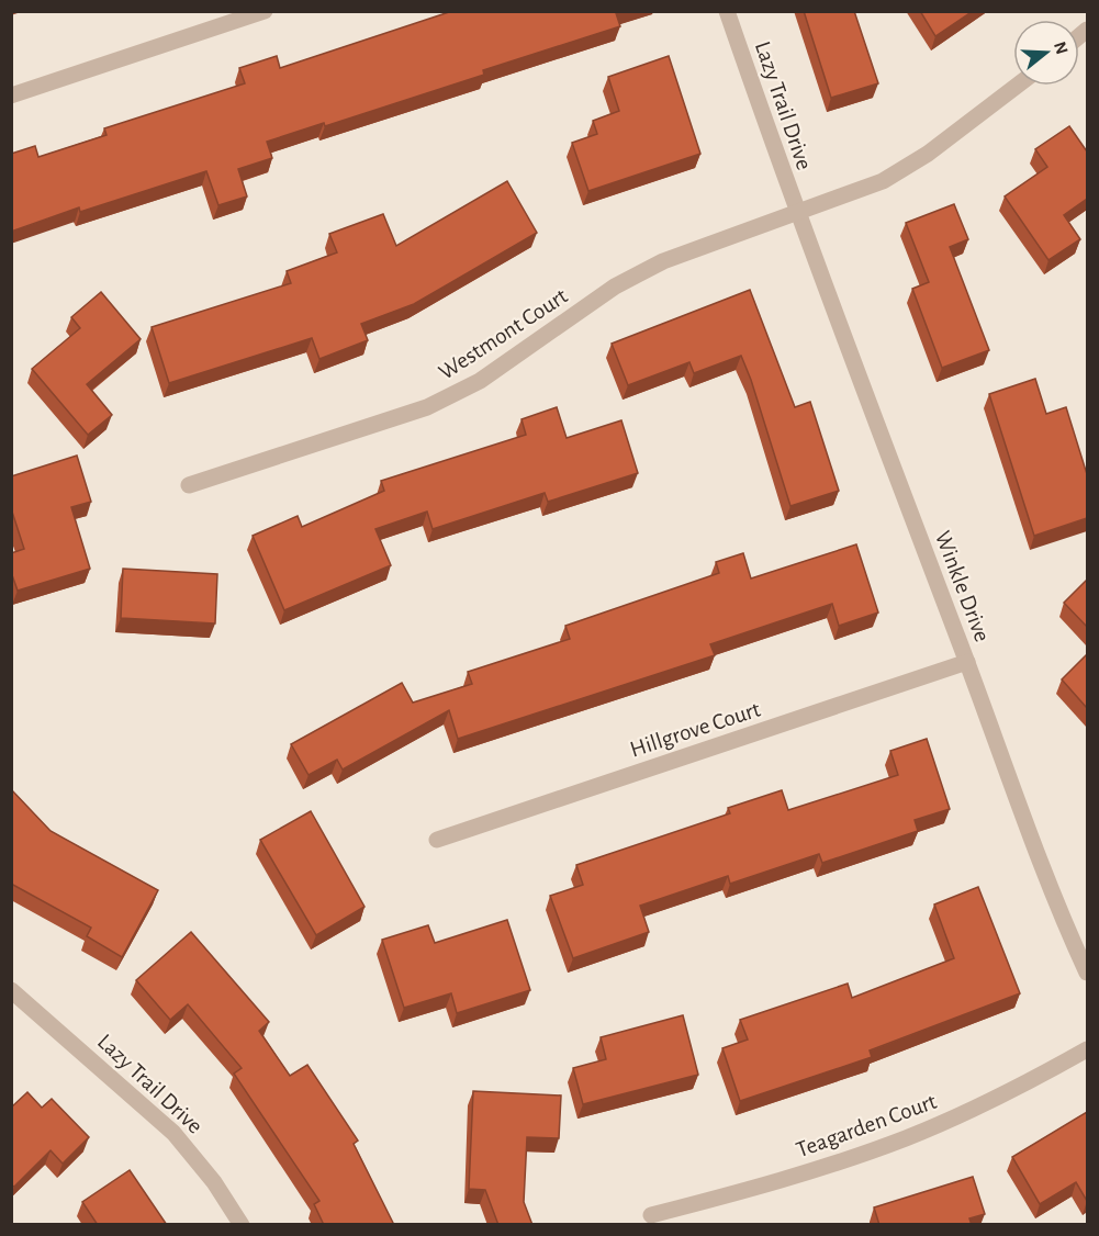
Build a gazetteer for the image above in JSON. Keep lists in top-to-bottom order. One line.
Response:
{"streets":{"street":["Lazy Trail Drive","Westmont Court","Winkle Drive","Hillgrove Court","Teagarden Court"]},"crossings":[["Lazy Trail Drive","Westmont Court"],["Lazy Trail Drive","Winkle Drive"],["Westmont Court","Winkle Drive"],["Winkle Drive","Hillgrove Court"]],"north":"right"}
